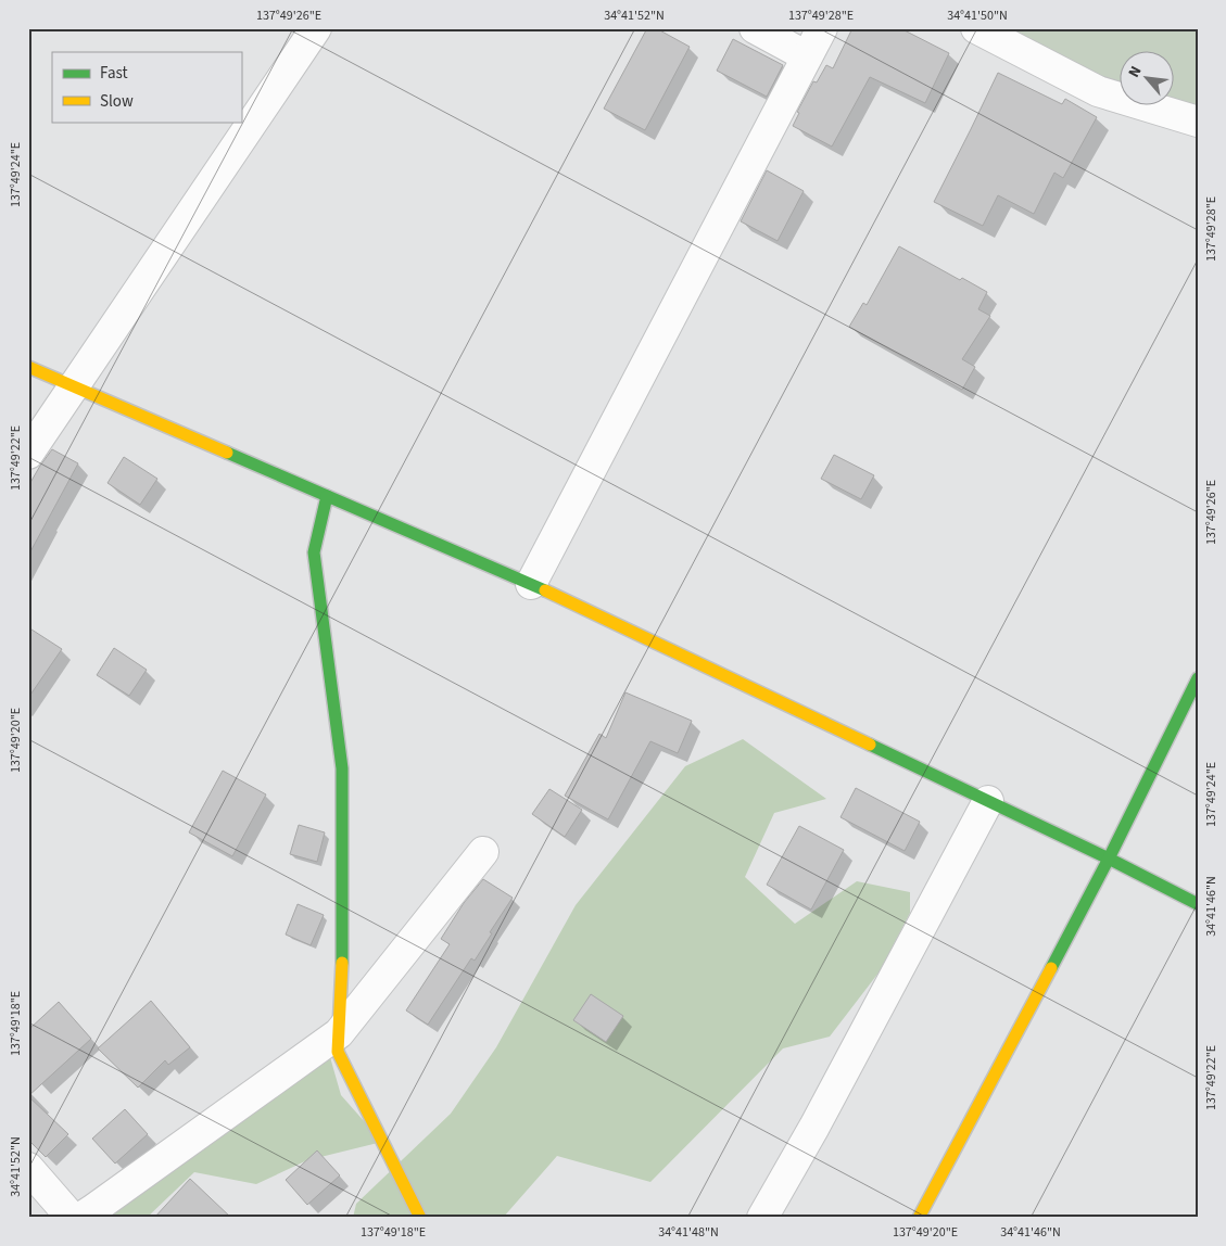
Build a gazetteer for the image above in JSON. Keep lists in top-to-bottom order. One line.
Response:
{"legend":["Fast","Slow"],"north":"top left","coordinates":["137°49'26\"E","34°41'52\"N","137°49'28\"E","34°41'50\"N","137°49'24\"E","137°49'22\"E","137°49'20\"E","34°41'46\"N","137°49'18\"E","34°41'48\"N"]}
